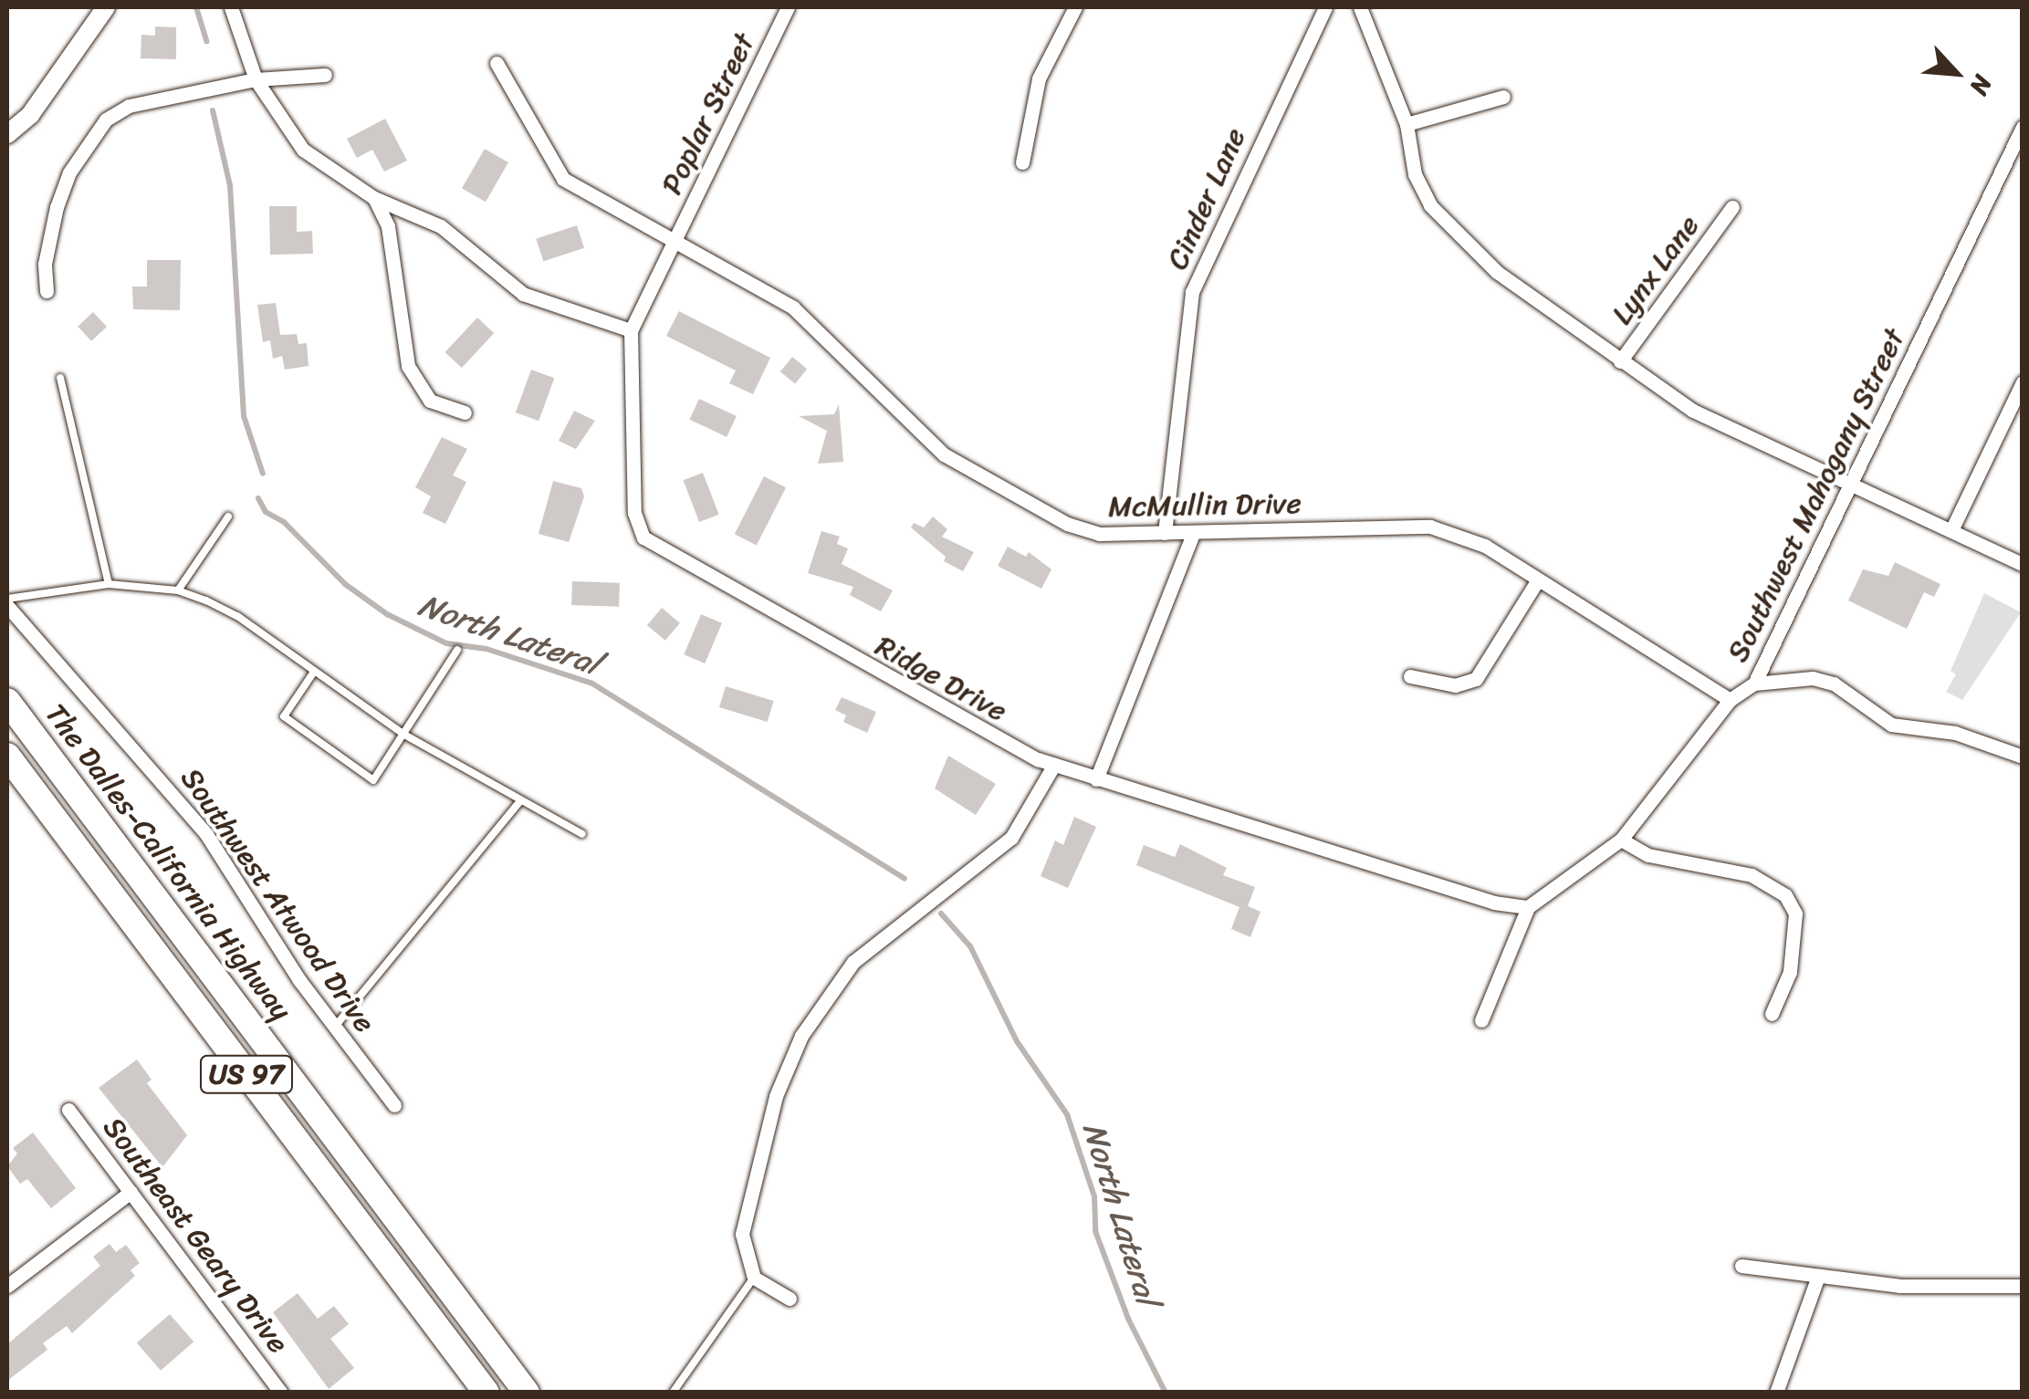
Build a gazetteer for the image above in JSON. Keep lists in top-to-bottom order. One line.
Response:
{"streets":{"highway":["The Dalles-California Highway","US 97"],"street":["Poplar Street","Cinder Lane","Lynx Lane","Southwest Mahogany Street","McMullin Drive","Ridge Drive","Southwest Atwood Drive","Southeast Geary Drive"]},"crossings":[["Poplar Street","McMullin Drive"],["Poplar Street","Ridge Drive"],["Cinder Lane","McMullin Drive"],["Southwest Mahogany Street","McMullin Drive"],["Southwest Mahogany Street","Ridge Drive"],["McMullin Drive","Ridge Drive"],["The Dalles-California Highway","US 97"]],"water":["North Lateral"],"north":"bottom right"}
